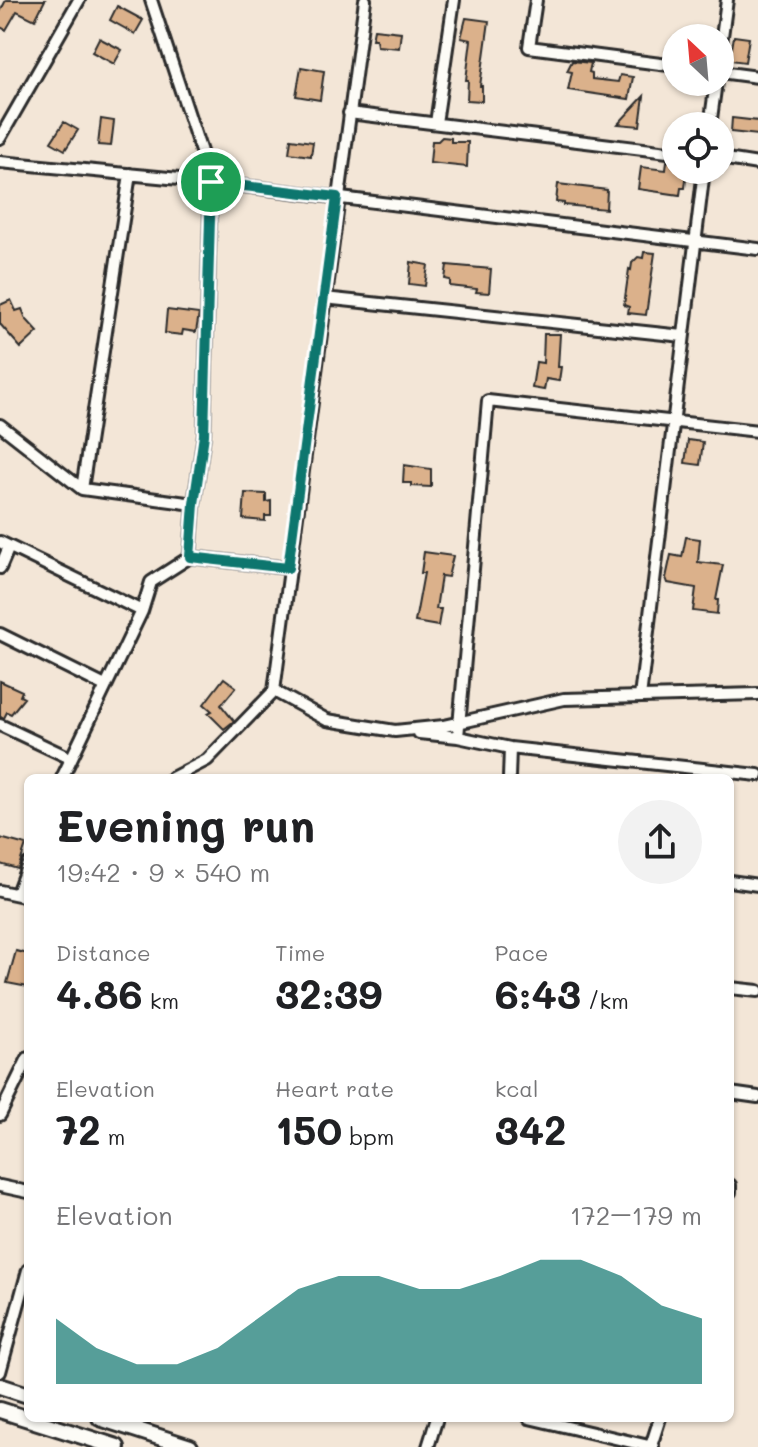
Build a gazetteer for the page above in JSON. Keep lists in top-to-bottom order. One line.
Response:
{"north":"top left","page":{"heading":["Evening run","19:42 · 9 × 540 m"],"stats":[["Distance","4.86 km"],["Time","32:39"],["Pace","6:43 /km"],["Elevation","72 m"],["Heart rate","150 bpm"],["kcal","342"]],"chart":["Elevation","172–179 m"]}}
